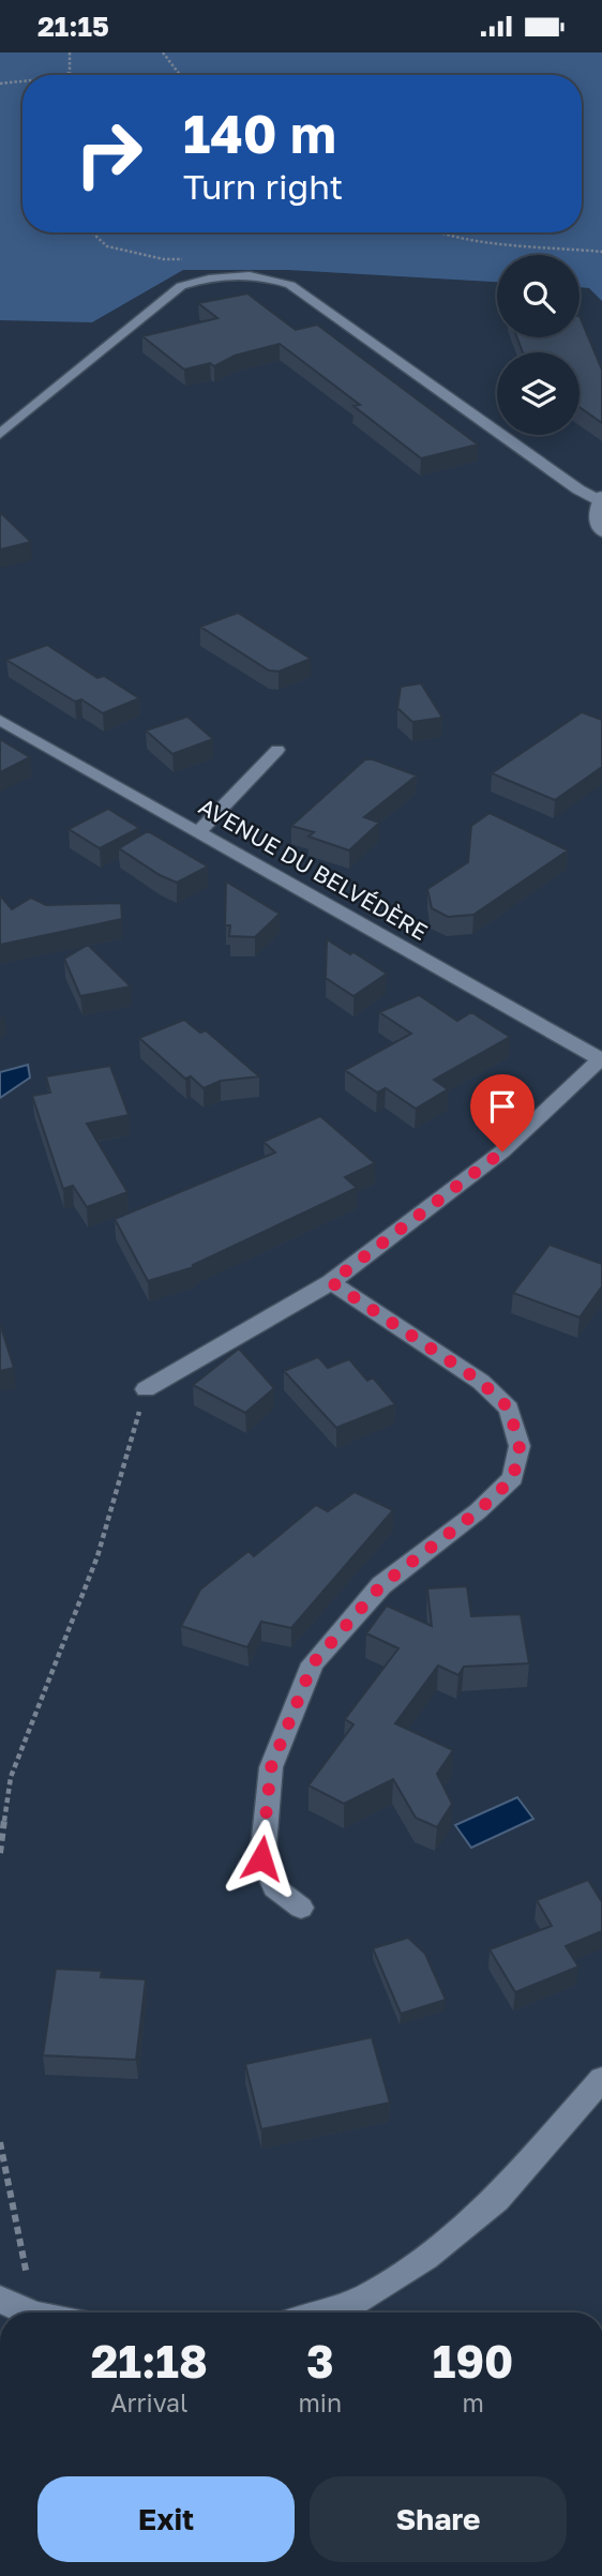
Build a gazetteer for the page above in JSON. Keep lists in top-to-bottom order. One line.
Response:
{"streets":{"street":["AVENUE DU BELVÉDÈRE"]},"page":{"status":"21:15","turn":["140 m","Turn right"],"eta":["21:18","Arrival","3","min","190","m"],"buttons":["Exit","Share"]}}
